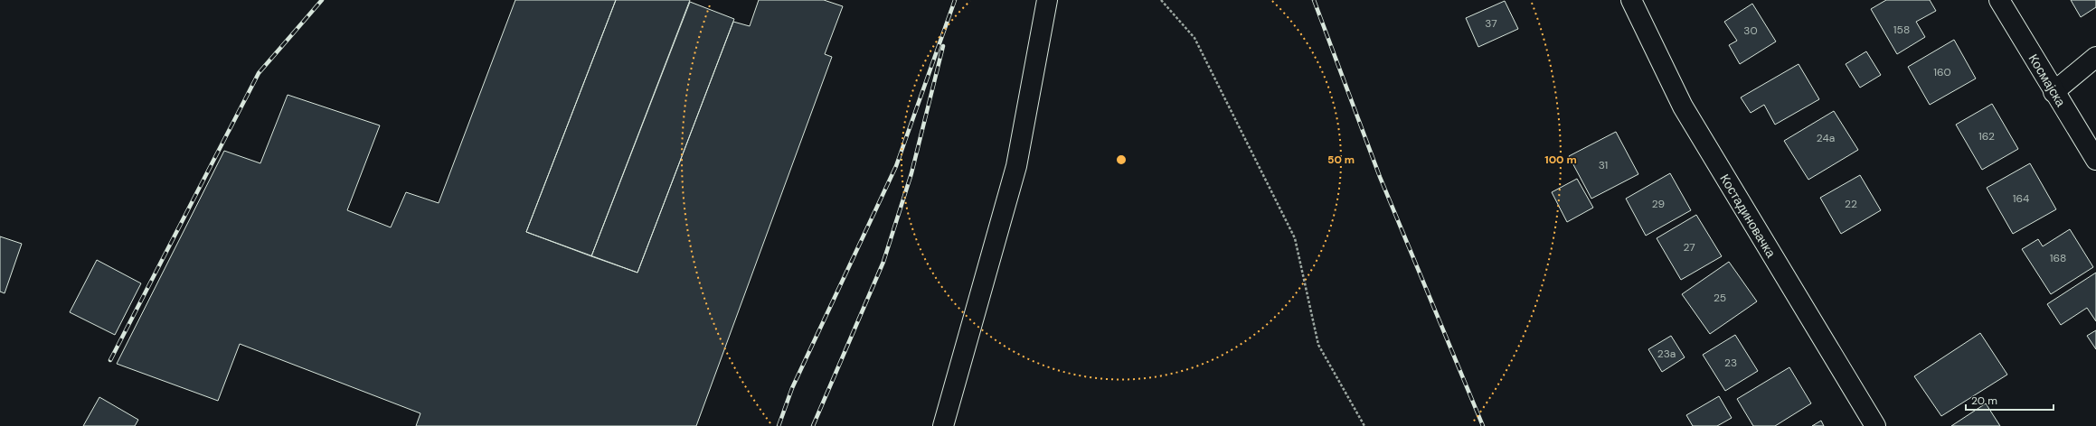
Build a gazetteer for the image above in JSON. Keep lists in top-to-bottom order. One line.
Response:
{"streets":{"street":["Космајска","Костадиновачка"]},"house_numbers":["37","158","30","160","162","24a","31","164","29","22","27","168","25","23a","23"],"scale_bar":"20 m","rings":["50 m","100 m"]}
